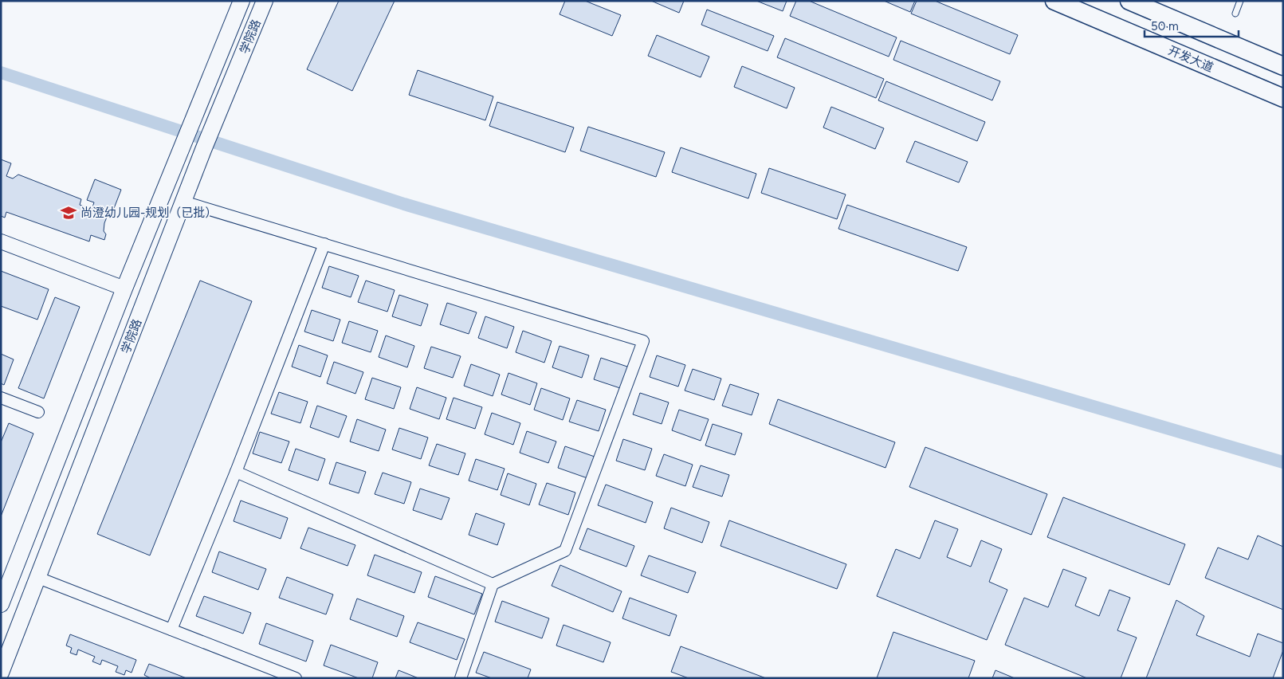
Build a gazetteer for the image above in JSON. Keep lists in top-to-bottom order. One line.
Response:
{"streets":{"main road":["学院路","开发大道"]},"places":{"school or university":["尚澄幼儿园-规划（已批）"]},"scale_bar":"50 m"}
